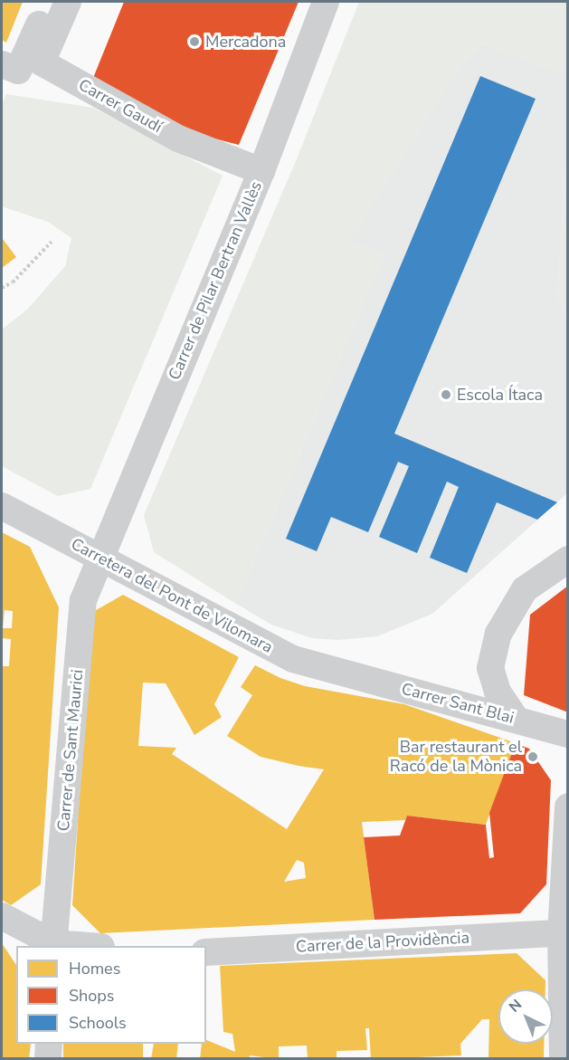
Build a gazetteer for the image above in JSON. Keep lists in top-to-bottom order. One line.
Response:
{"streets":{"street":["Carrer Gaudí","Carrer de Pilar Bertran Vallès","Carretera del Pont de Vilomara","Carrer Sant Blai","Carrer de Sant Maurici","Carrer de la Providència"]},"crossings":[["Carrer Gaudí","Carrer de Pilar Bertran Vallès"],["Carrer de Pilar Bertran Vallès","Carretera del Pont de Vilomara"],["Carrer de Pilar Bertran Vallès","Carrer de Sant Maurici"],["Carretera del Pont de Vilomara","Carrer Sant Blai"],["Carretera del Pont de Vilomara","Carrer de Sant Maurici"]],"places":["Mercadona","Escola Ítaca","Bar restaurant el Racó de la Mònica"],"legend":["Homes","Shops","Schools"],"north":"top left"}
